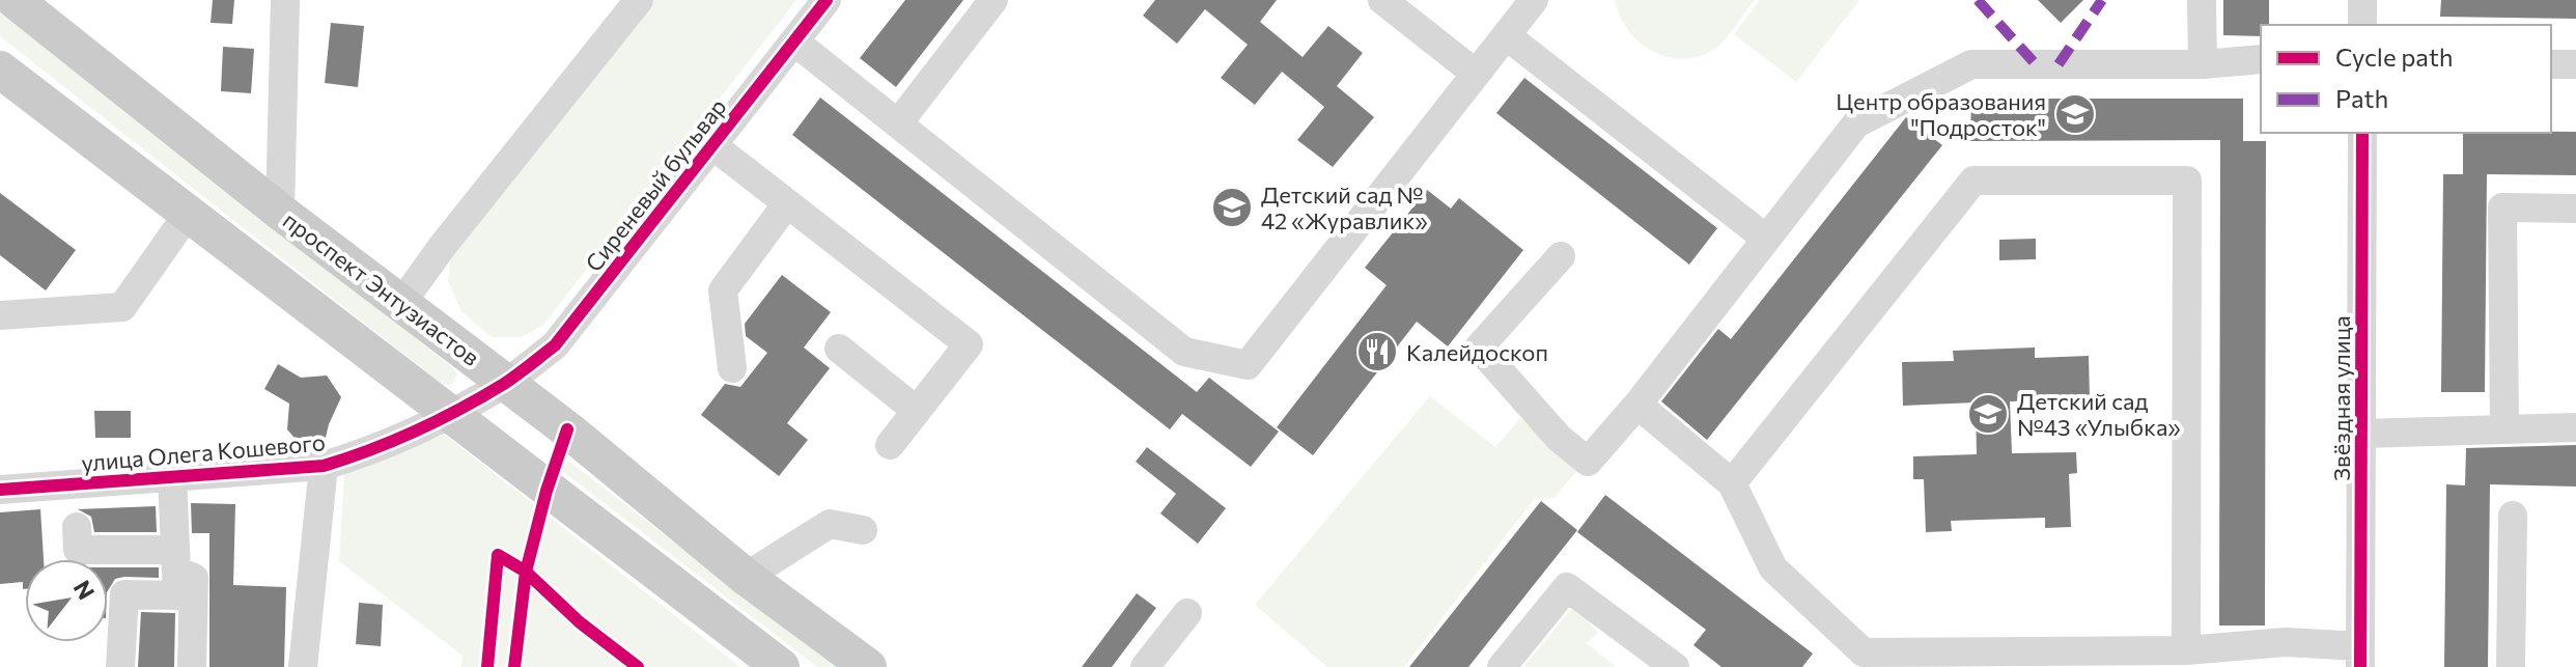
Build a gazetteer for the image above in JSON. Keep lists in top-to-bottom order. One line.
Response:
{"streets":{"main road":["проспект Энтузиастов"],"street":["Сиреневый бульвар","Звёздная улица","улица Олега Кошевого"]},"crossings":[["Сиреневый бульвар","проспект Энтузиастов"],["Сиреневый бульвар","улица Олега Кошевого"]],"places":{"school or university":["Центр образования \"Подросток\"","Детский сад № 42 «Журавлик»","Детский сад №43 «Улыбка»"],"restaurant":["Калейдоскоп"]},"legend":["Cycle path","Path"],"north":"top right"}
